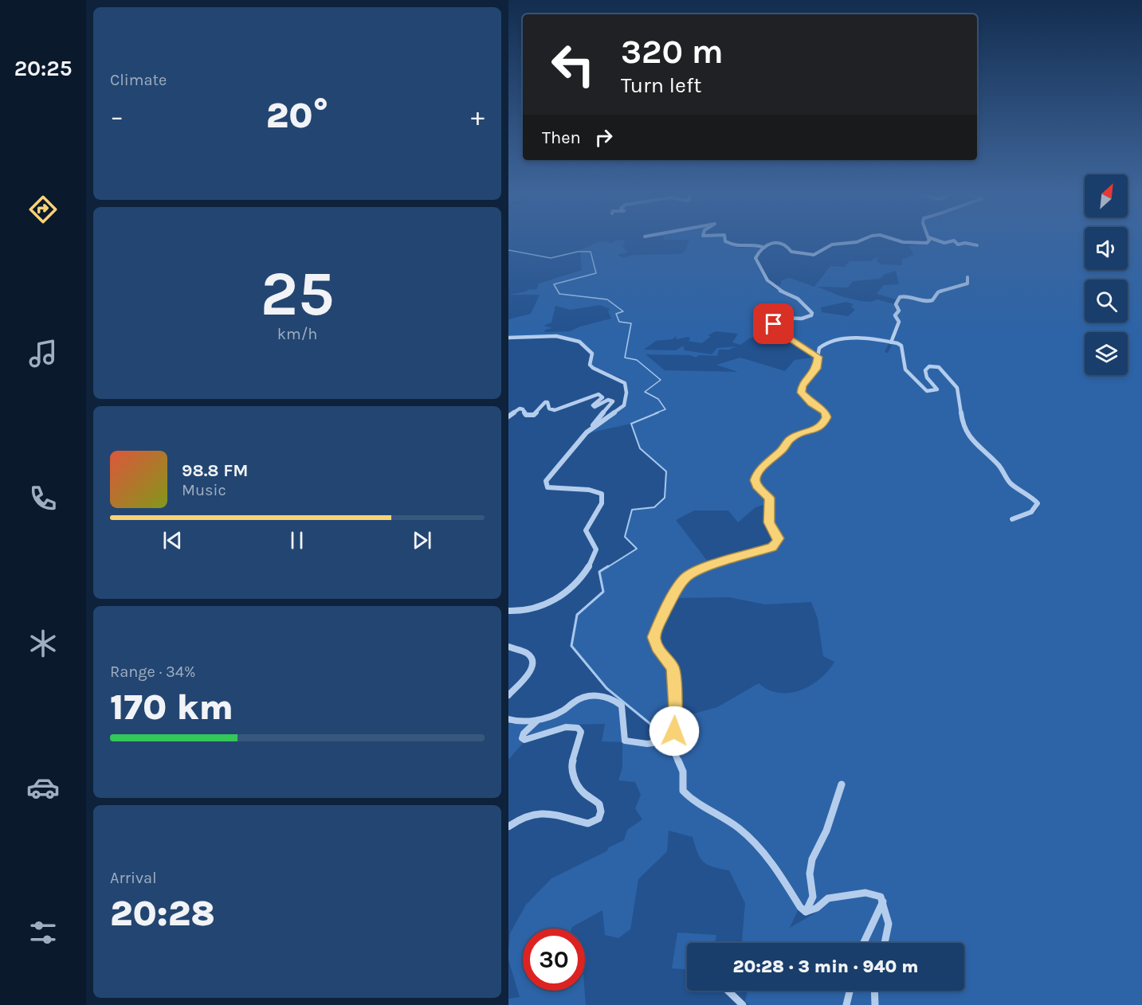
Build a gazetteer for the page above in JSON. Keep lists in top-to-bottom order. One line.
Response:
{"north":"top right","page":{"tabs":"20:25","tile":["Climate",["25","km/h"],["Range · 34%","170 km"],["Arrival","20:28"]],"turn":["320 m","Turn left"],"heat":["−","20°","+"],"then":"Then","song":["98.8 FM","Music"],"limit":"30","trip":"20:28 · 3 min · 940 m"}}
